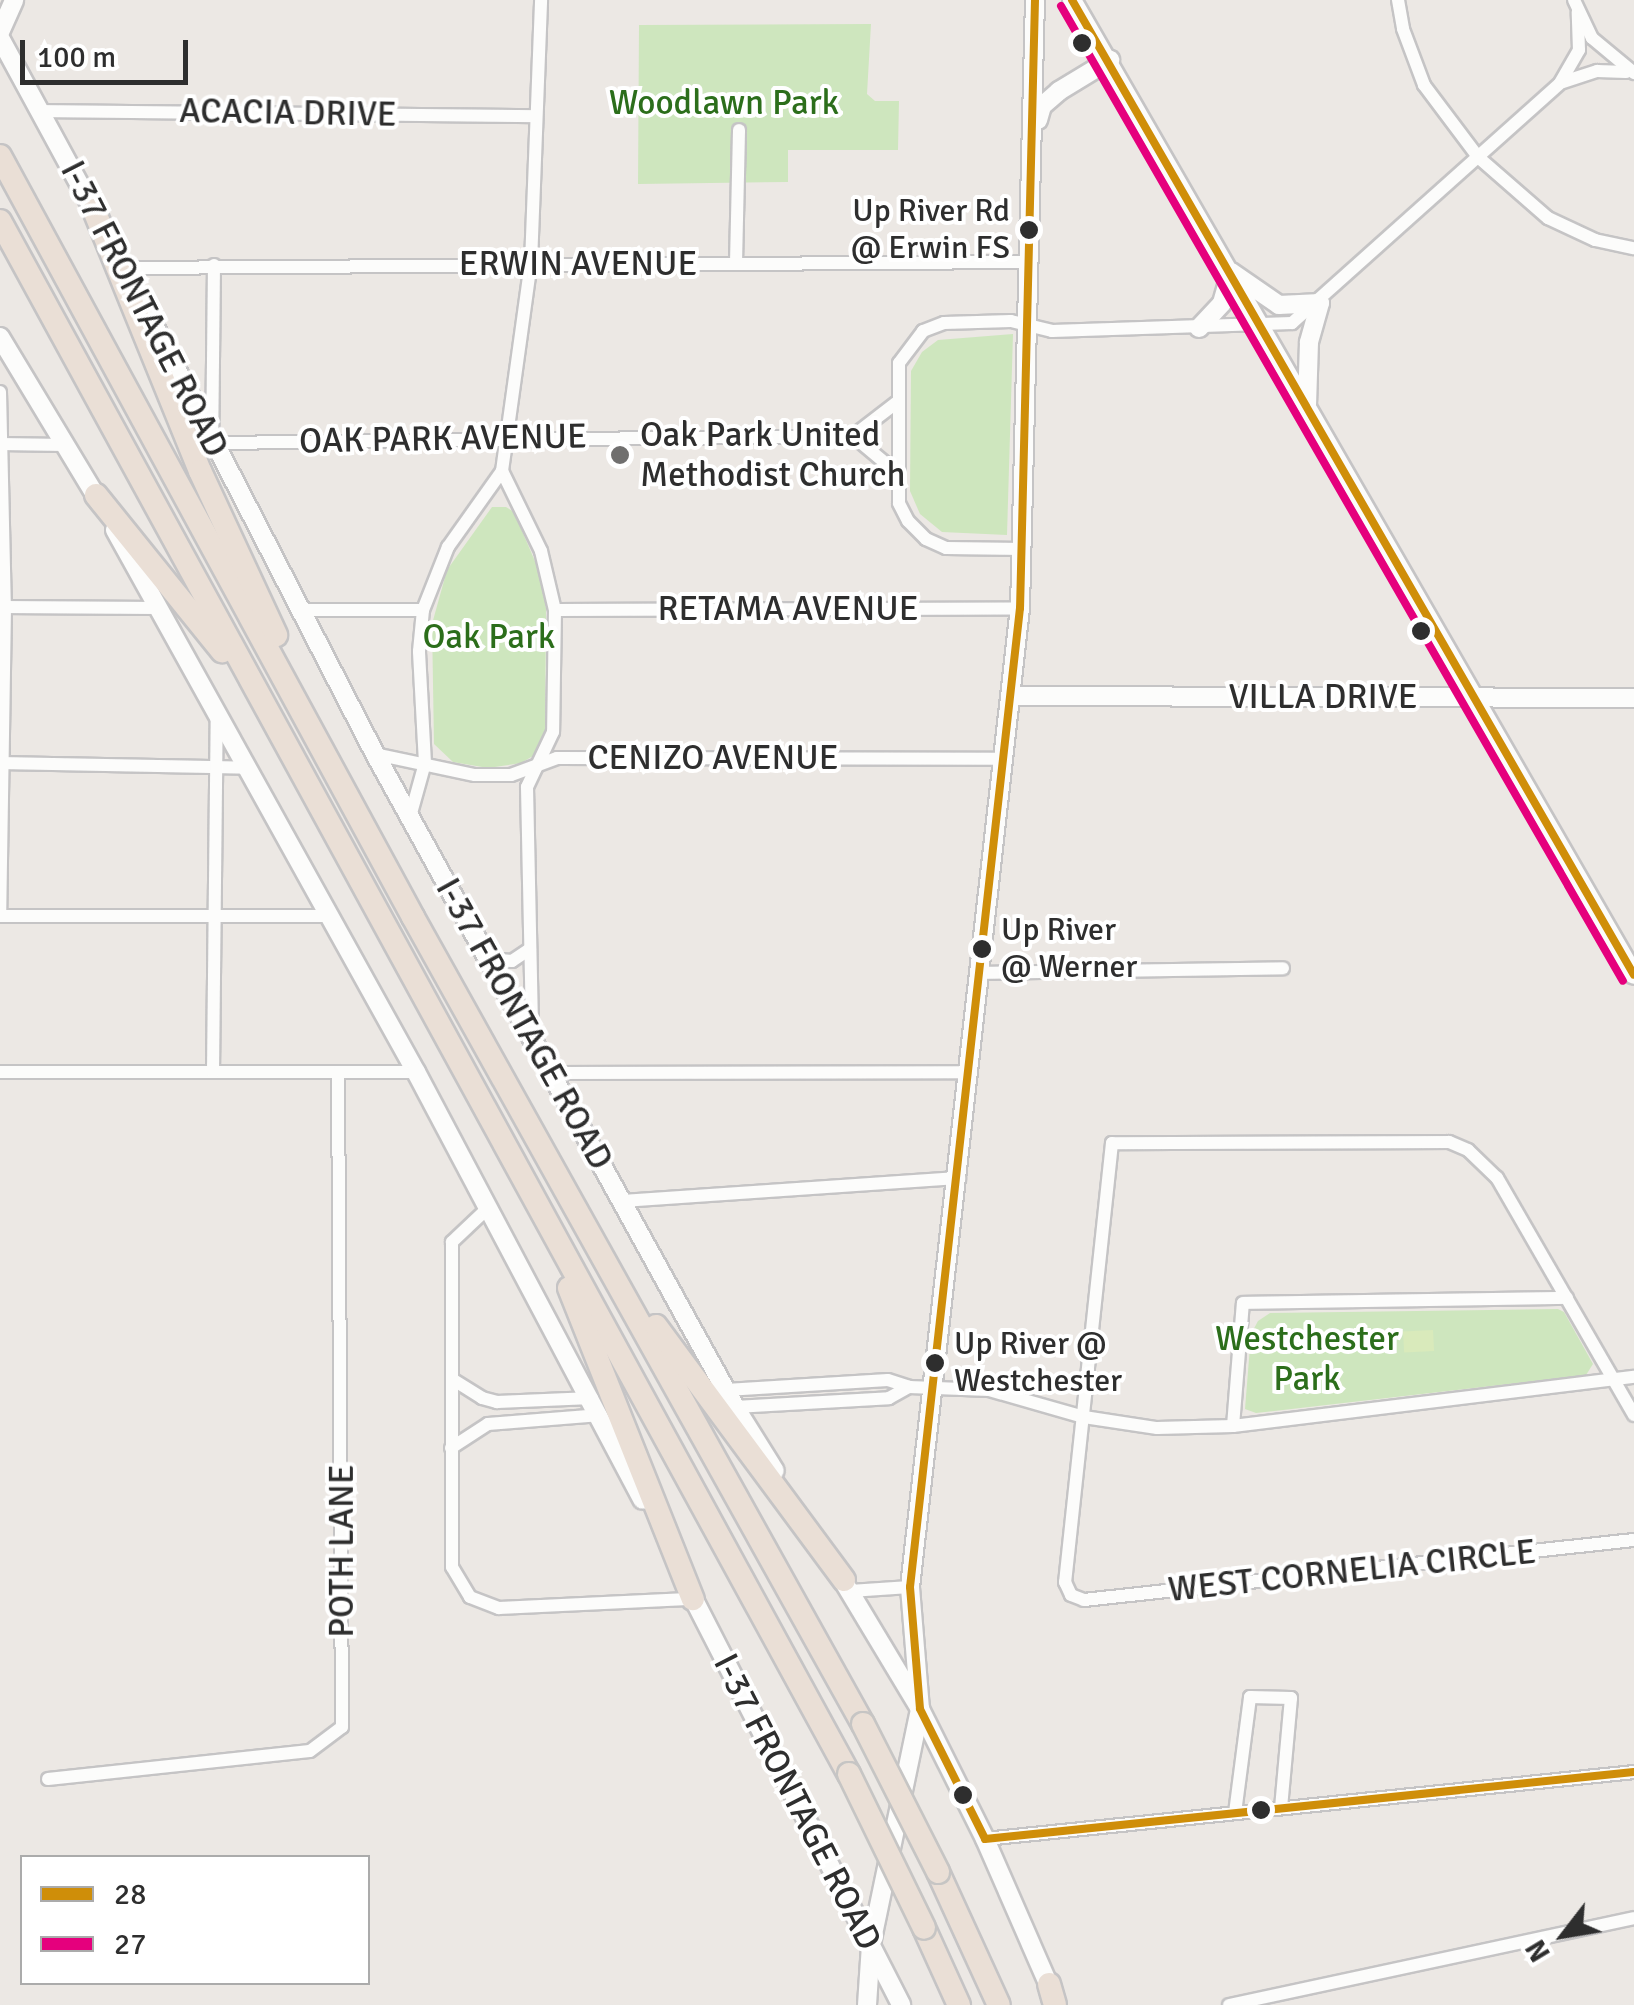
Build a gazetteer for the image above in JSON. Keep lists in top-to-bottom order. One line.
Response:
{"streets":{"main road":["I-37 FRONTAGE ROAD","VILLA DRIVE"],"street":["ACACIA DRIVE","ERWIN AVENUE","OAK PARK AVENUE","RETAMA AVENUE","CENIZO AVENUE","POTH LANE","WEST CORNELIA CIRCLE"]},"crossings":[["ACACIA DRIVE","I-37 FRONTAGE ROAD"],["ERWIN AVENUE","I-37 FRONTAGE ROAD"],["I-37 FRONTAGE ROAD","OAK PARK AVENUE"],["I-37 FRONTAGE ROAD","CENIZO AVENUE"]],"parks":["Woodlawn Park","Oak Park","Westchester Park"],"places":["Up River Rd @ Erwin FS","Oak Park United Methodist Church","Up River @ Werner","Up River @ Westchester"],"lines":["transit line 28","transit line 27"],"legend":["28","27"],"scale_bar":"100 m","north":"bottom left"}
